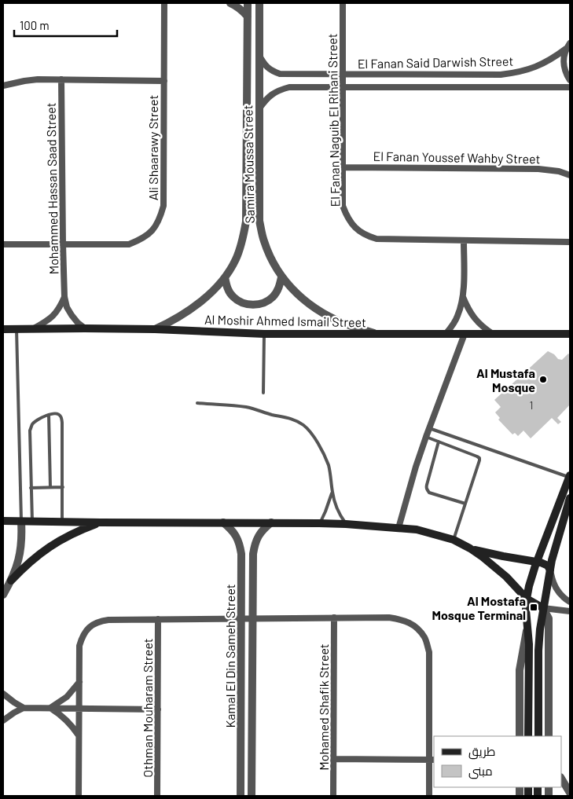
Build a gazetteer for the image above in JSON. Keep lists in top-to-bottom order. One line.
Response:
{"streets":{"main road":["Al Moshir Ahmed Ismail Street"],"street":["El Fanan Said Darwish Street","El Fanan Naguib El Rihani Street","Ali Shaarawy Street","El Fanan Youssef Wahby Street","Samira Moussa Street","Mohammed Hassan Saad Street","Kamal El Din Sameh Street","Mohamed Shafik Street","Othman Mouharam Street"]},"crossings":[["El Fanan Said Darwish Street","El Fanan Naguib El Rihani Street"],["El Fanan Said Darwish Street","Samira Moussa Street"],["El Fanan Naguib El Rihani Street","El Fanan Youssef Wahby Street"],["Ali Shaarawy Street","Mohammed Hassan Saad Street"],["Samira Moussa Street","Al Moshir Ahmed Ismail Street"],["Mohammed Hassan Saad Street","Al Moshir Ahmed Ismail Street"]],"places":{"other":["Al Mustafa Mosque"],"transit":["Al Mostafa Mosque Terminal"]},"house_numbers":["1"],"legend":["طريق","مبنى"],"scale_bar":"100 m"}
